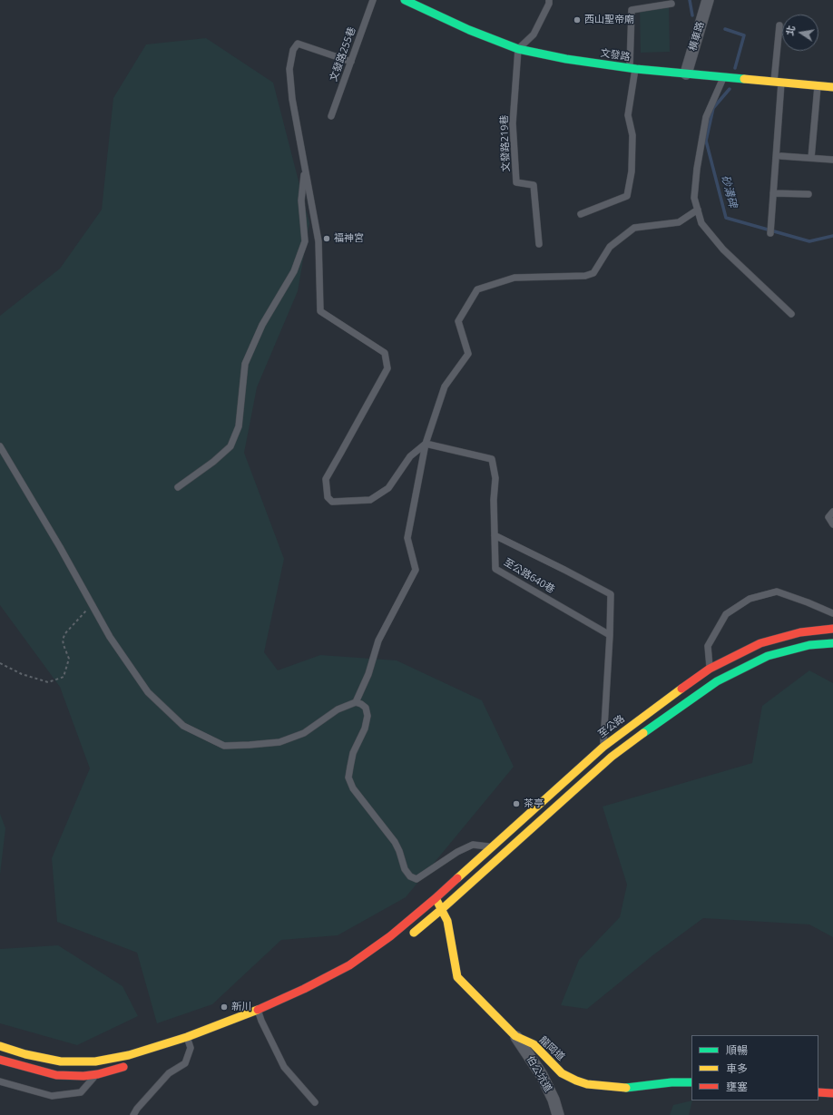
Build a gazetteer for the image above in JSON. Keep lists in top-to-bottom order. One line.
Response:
{"streets":{"street":["橫車路","文發路","至公路","龍岡道","伯公坑道"],"lane":["文發路255巷","文發路219巷","至公路640巷"]},"crossings":[["橫車路","文發路"],["文發路","文發路219巷"],["至公路","龍岡道"],["龍岡道","伯公坑道"]],"water":["砂溝碑"],"places":["西山聖帝廟","福神宮","茶亭","新川"],"legend":["順暢","車多","壅塞"],"north":"left"}
